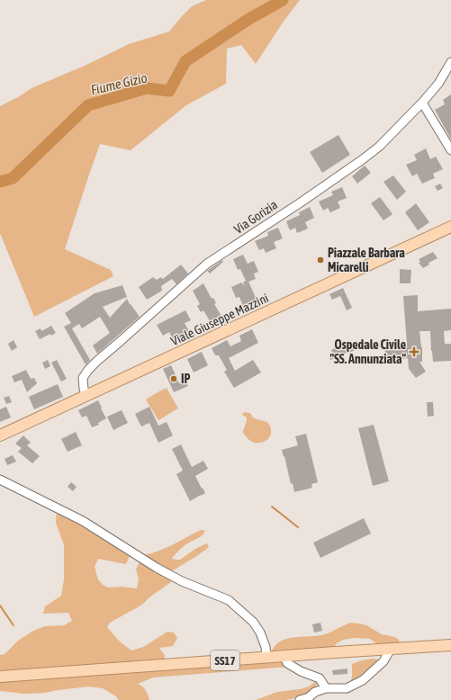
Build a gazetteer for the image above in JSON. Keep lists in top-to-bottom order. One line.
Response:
{"streets":{"main road":["Viale Giuseppe Mazzini","SS17"],"street":["Via Gorizia"]},"crossings":[["Via Gorizia","Viale Giuseppe Mazzini"]],"water":["Fiume Gizio"],"places":{"other":["Piazzale Barbara Micarelli","IP"],"health":["Ospedale Civile \"SS. Annunziata\""]}}
